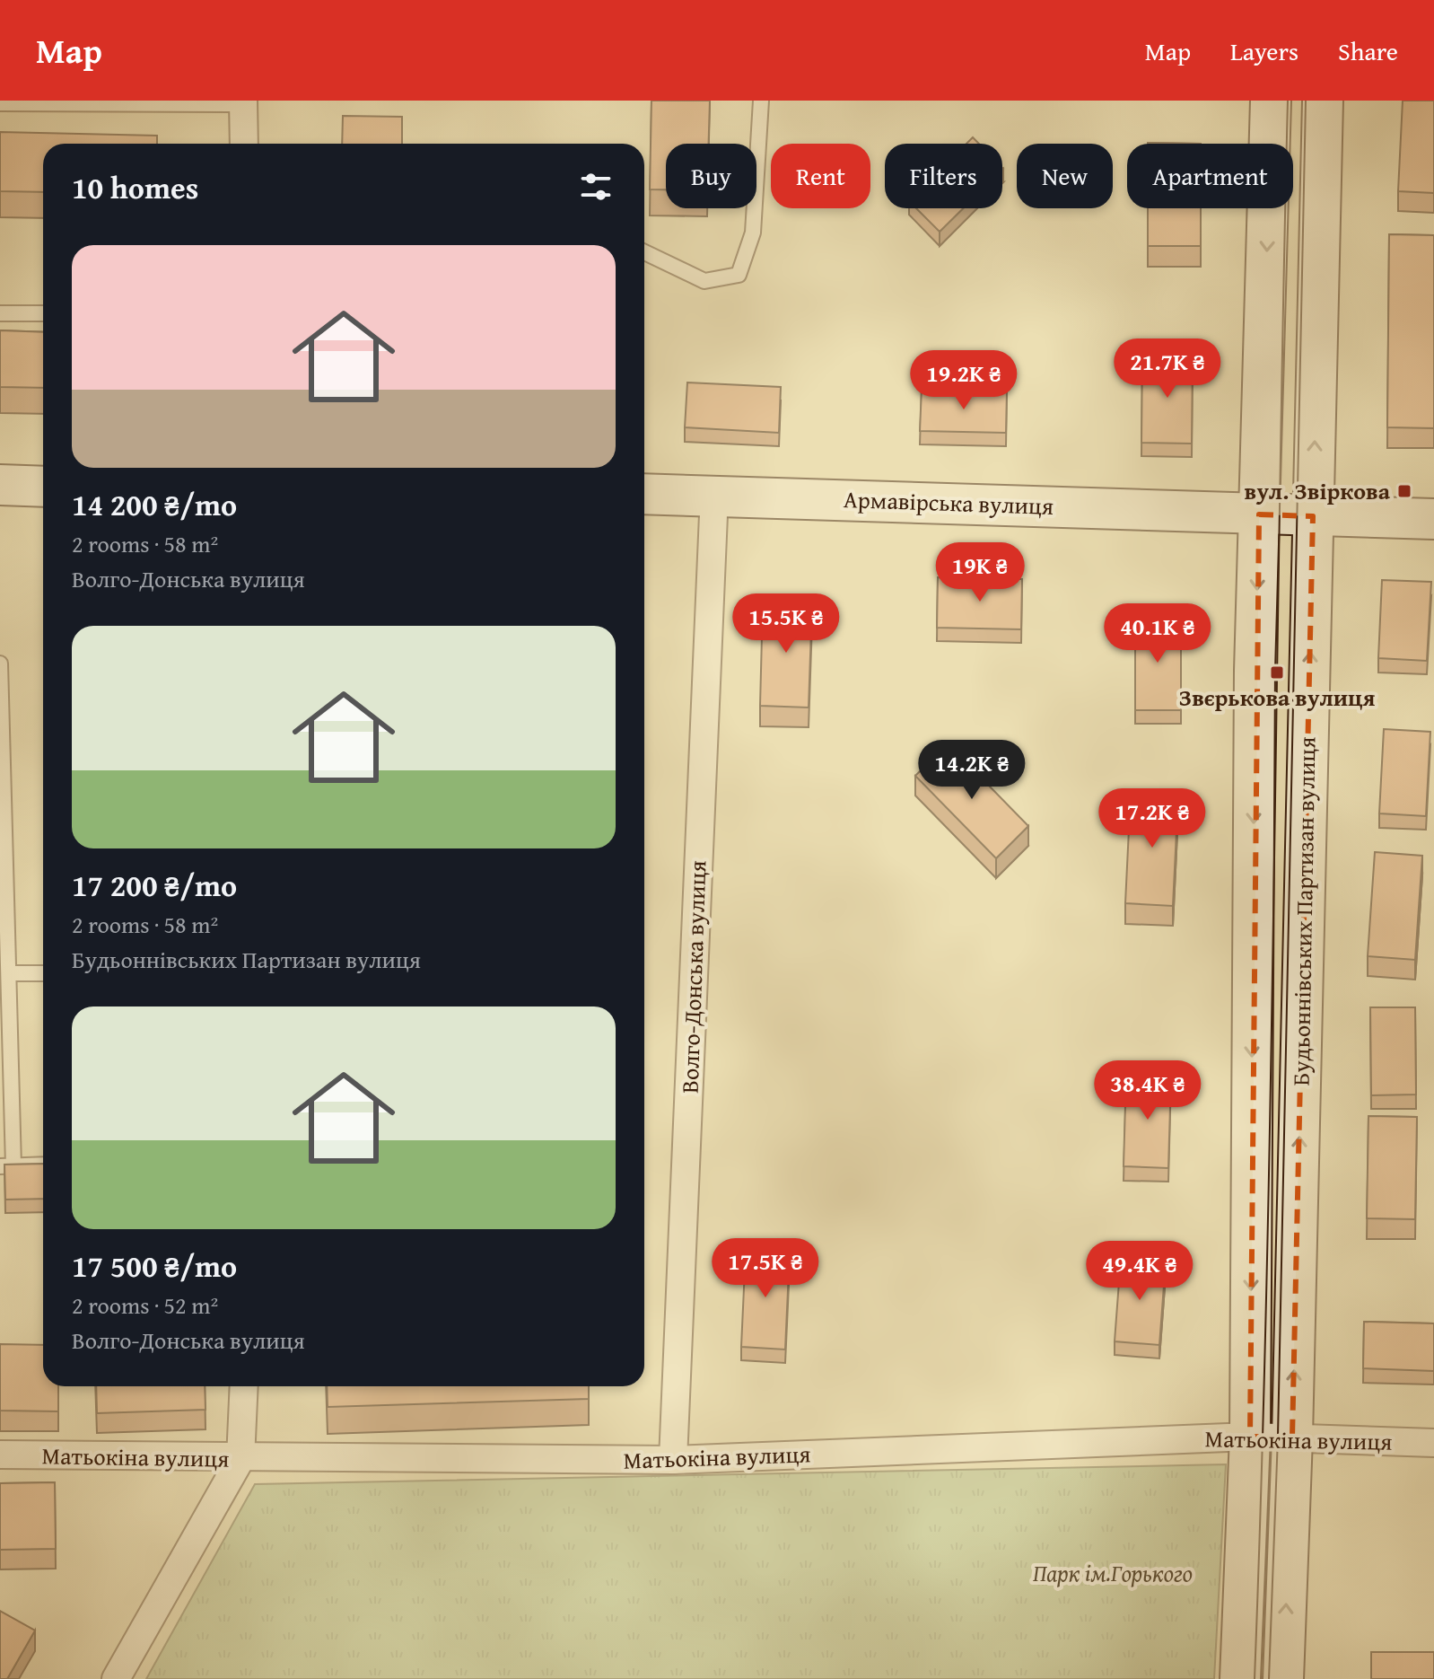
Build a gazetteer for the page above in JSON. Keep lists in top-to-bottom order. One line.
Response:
{"streets":{"main road":["Армавірська вулиця","Будьоннівських Партизан вулиця"],"street":["Волго-Донська вулиця","Матьокіна вулиця"]},"crossings":[["Армавірська вулиця","Будьоннівських Партизан вулиця"],["Армавірська вулиця","Волго-Донська вулиця"],["Будьоннівських Партизан вулиця","Матьокіна вулиця"],["Волго-Донська вулиця","Матьокіна вулиця"]],"parks":["Парк iм.Горького"],"places":{"transit":["вул. Звіркова","Звєрькова вулиця"]},"page":{"header":"Map","nav":["Map","Layers","Share"],"chip":["Buy","Rent","Filters","New","Apartment"],"heading":"10 homes","list":[{"name":"14 200 ₴/mo","note":"2 rooms · 58 m² · Волго-Донська вулиця"},{"name":"17 200 ₴/mo","note":"2 rooms · 58 m² · Будьоннівських Партизан вулиця"},{"name":"17 500 ₴/mo","note":"2 rooms · 52 m² · Волго-Донська вулиця"}],"price":["21.7K ₴","19.2K ₴","19K ₴","15.5K ₴","40.1K ₴","14.2K ₴","17.2K ₴","38.4K ₴","17.5K ₴","49.4K ₴"]}}
